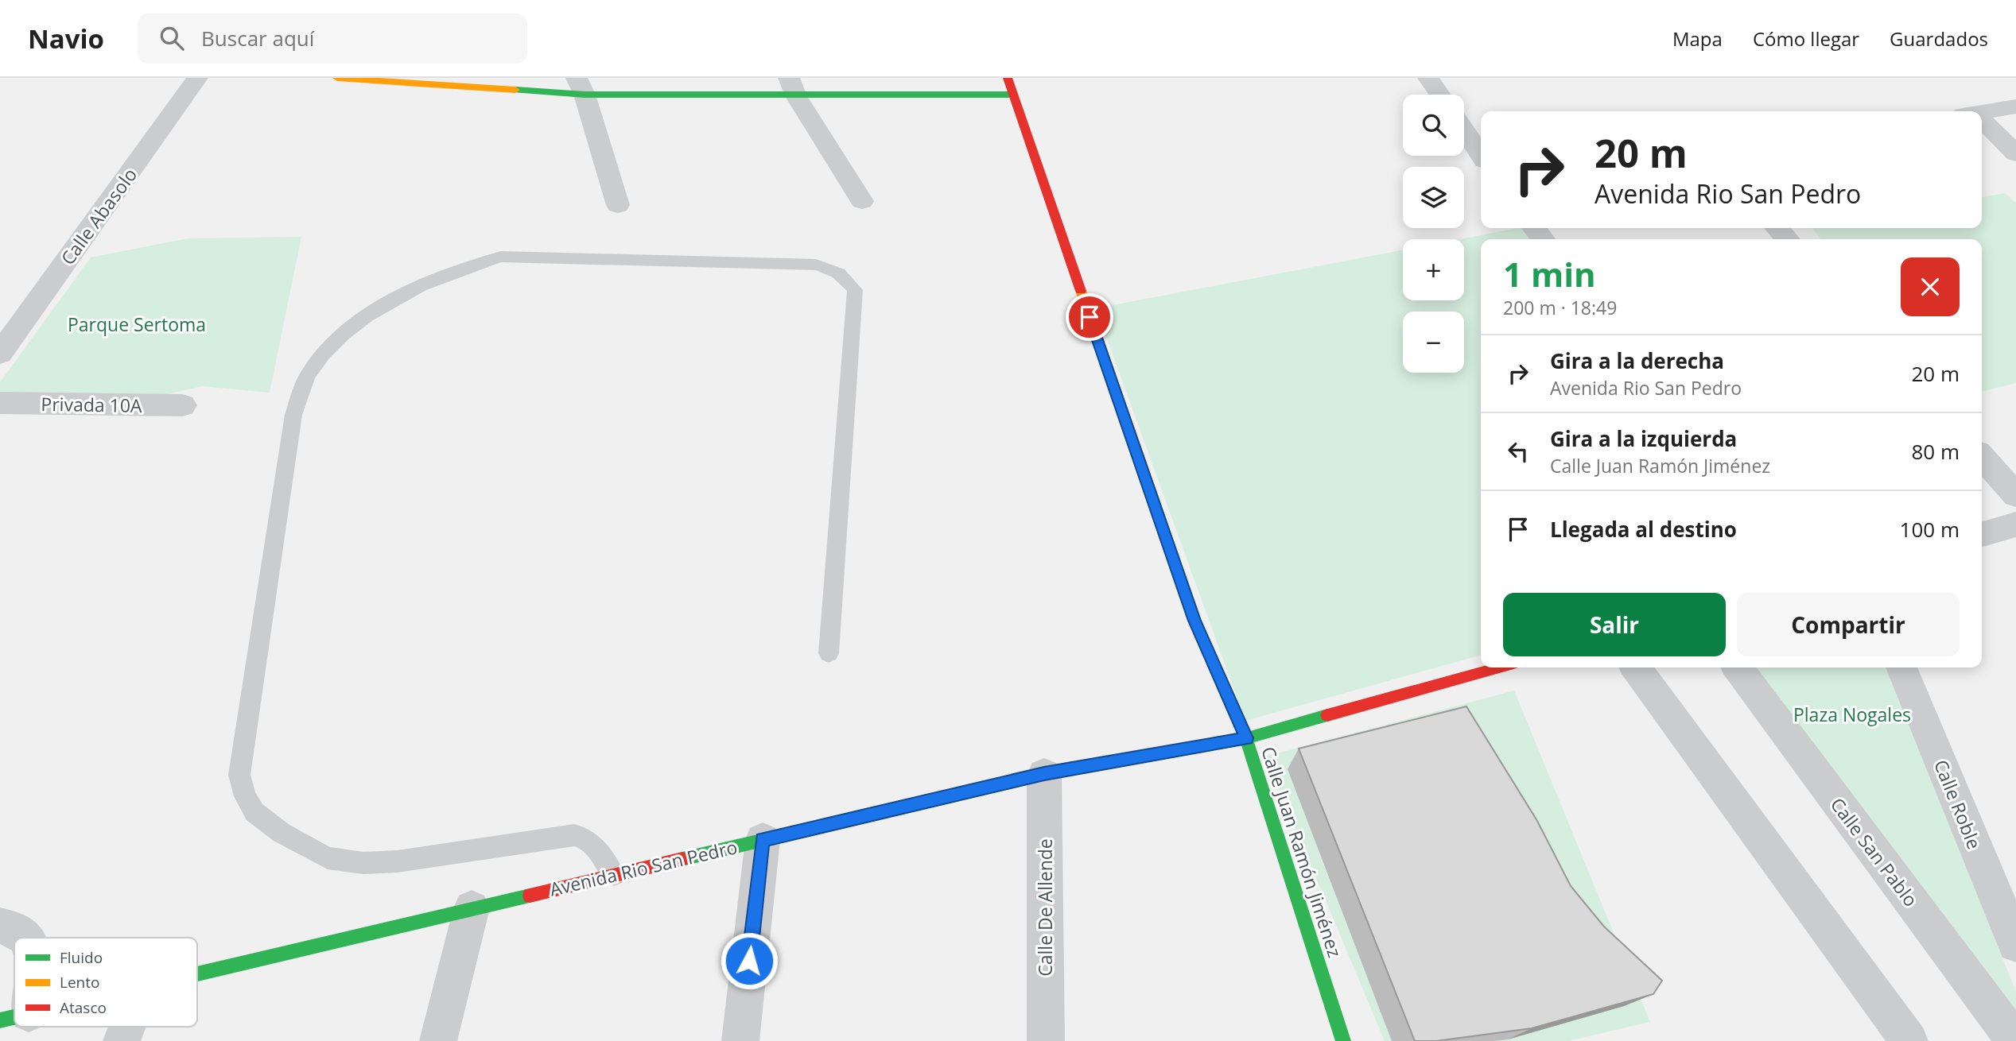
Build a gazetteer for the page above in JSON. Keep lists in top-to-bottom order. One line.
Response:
{"streets":{"street":["Calle Abasolo","Privada 10A","Calle Roble","Calle Juan Ramón Jiménez","Calle San Pablo","Avenida Rio San Pedro","Calle De Allende"]},"crossings":[["Calle Juan Ramón Jiménez","Avenida Rio San Pedro"],["Avenida Rio San Pedro","Calle De Allende"]],"parks":["Parque Sertoma","Plaza Nogales"],"legend":["Fluido","Lento","Atasco"],"page":{"header":"Navio","search":"Buscar aquí","nav":["Mapa","Cómo llegar","Guardados"],"map_buttons":["+","−"],"turn":["20 m","Avenida Rio San Pedro"],"heading":["1 min","200 m · 18:49"],"list":[{"name":"Gira a la derecha","note":"Avenida Rio San Pedro","value":"20 m"},{"name":"Gira a la izquierda","note":"Calle Juan Ramón Jiménez","value":"80 m"},{"name":"Llegada al destino","value":"100 m"}],"buttons":["Salir","Compartir"]}}
